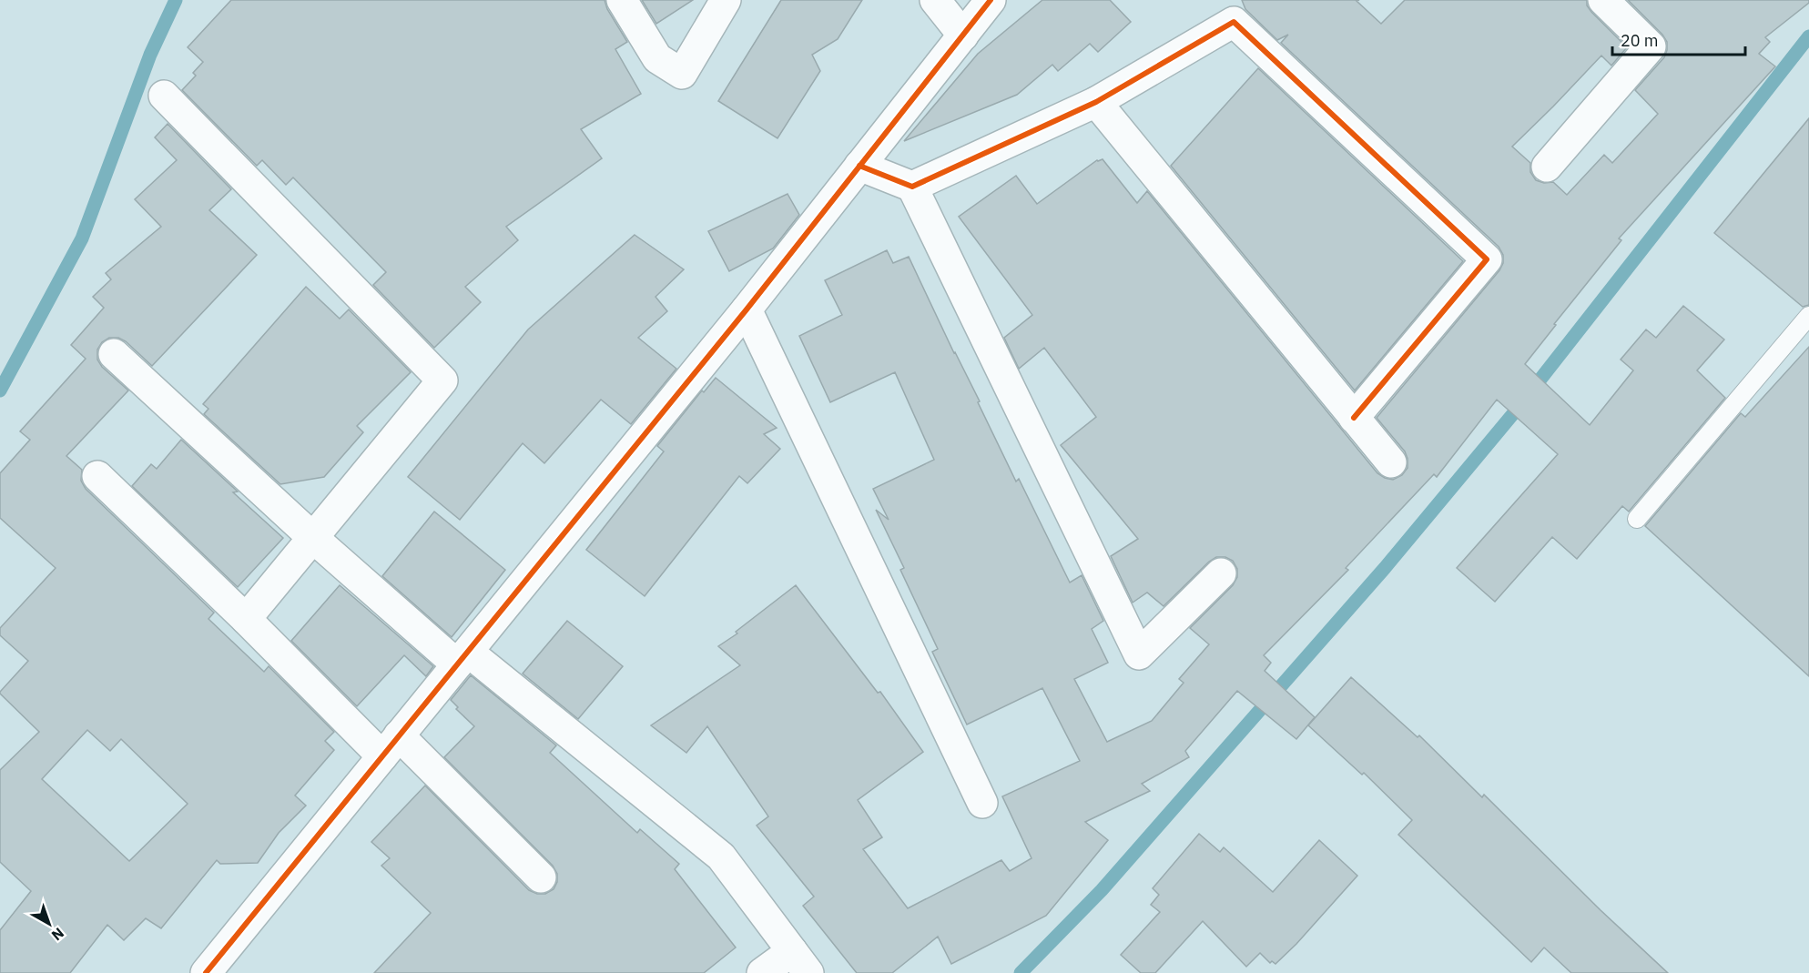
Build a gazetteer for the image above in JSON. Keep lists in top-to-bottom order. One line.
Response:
{"scale_bar":"20 m","north":"bottom right"}
